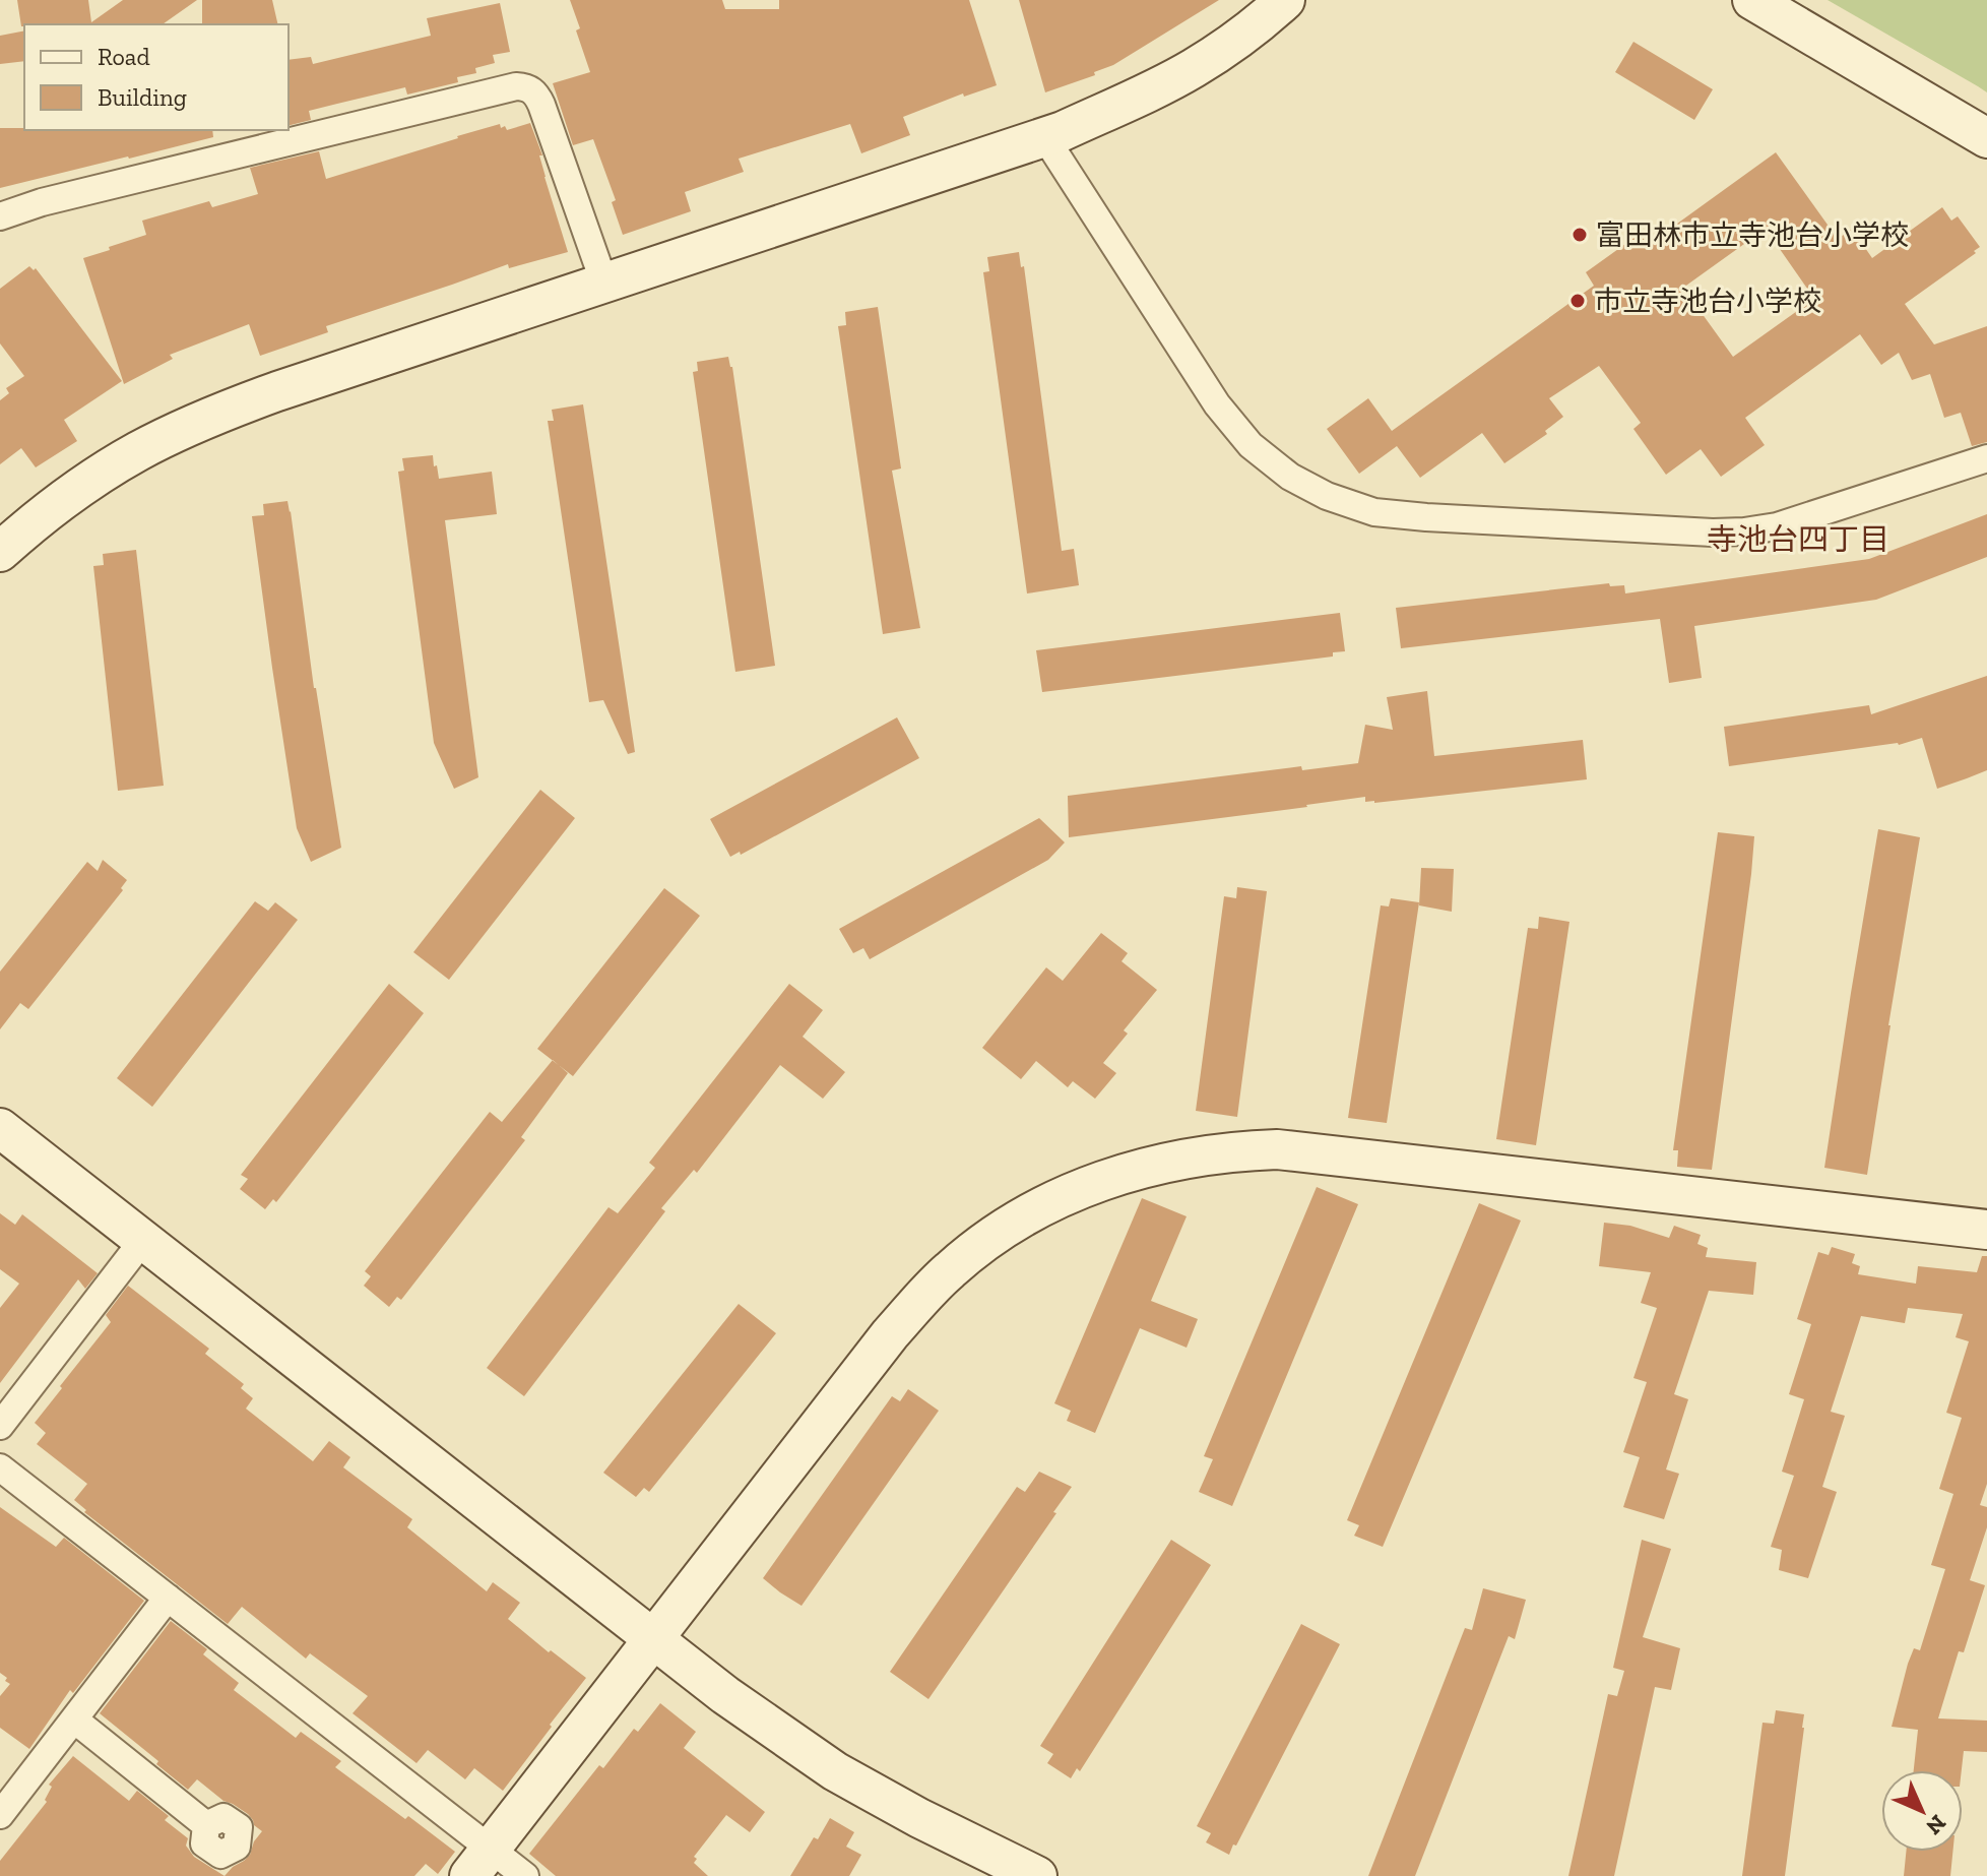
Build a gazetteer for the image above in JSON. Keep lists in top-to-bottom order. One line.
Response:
{"districts":["寺池台四丁目"],"places":["富田林市立寺池台小学校","市立寺池台小学校"],"legend":["Road","Building"],"north":"bottom right"}
